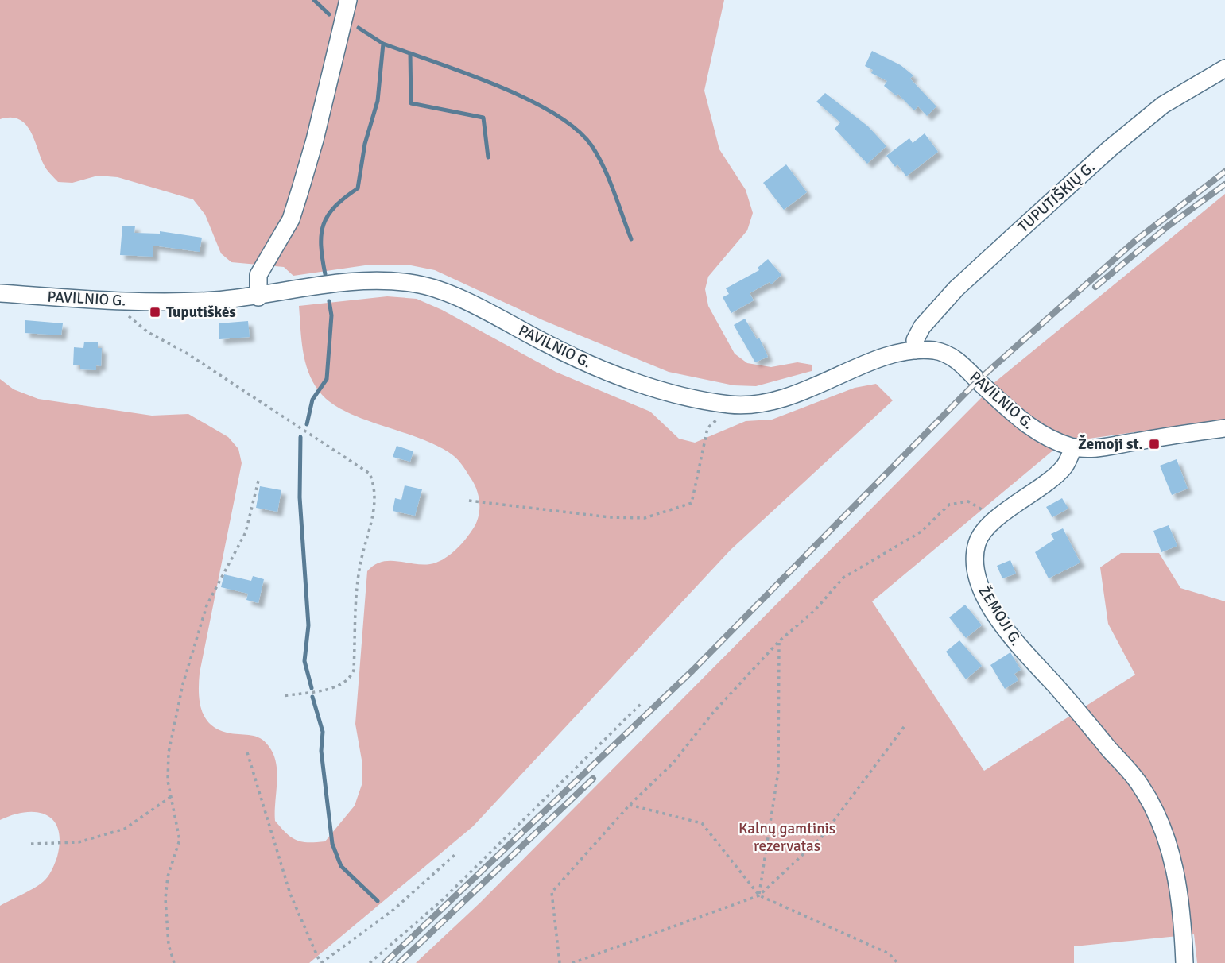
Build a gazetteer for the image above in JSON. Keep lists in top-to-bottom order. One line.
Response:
{"streets":{"street":["TUPUTIŠKIŲ G.","PAVILNIO G.","ŽEMOJI G."]},"crossings":[["TUPUTIŠKIŲ G.","PAVILNIO G."],["PAVILNIO G.","ŽEMOJI G."]],"parks":["Kalnų gamtinis rezervatas"],"places":{"transit":["Tuputiškės","Žemoji st."]}}
